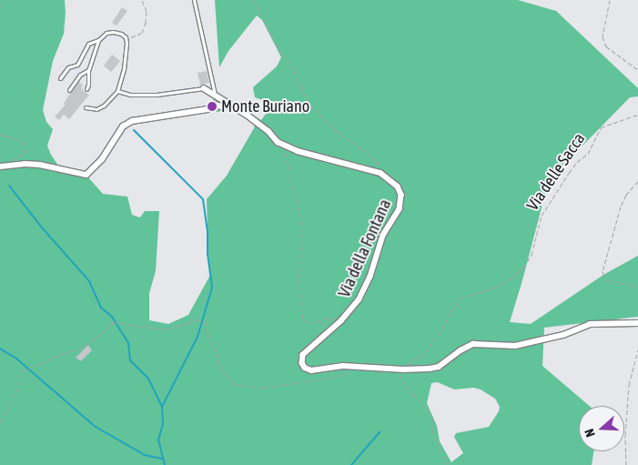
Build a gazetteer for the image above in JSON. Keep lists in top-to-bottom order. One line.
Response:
{"streets":{"street":["Via della Fontana"],"path":["Via delle Sacca"]},"crossings":[["Via delle Sacca","Via della Fontana"]],"places":["Monte Buriano"],"north":"left"}
